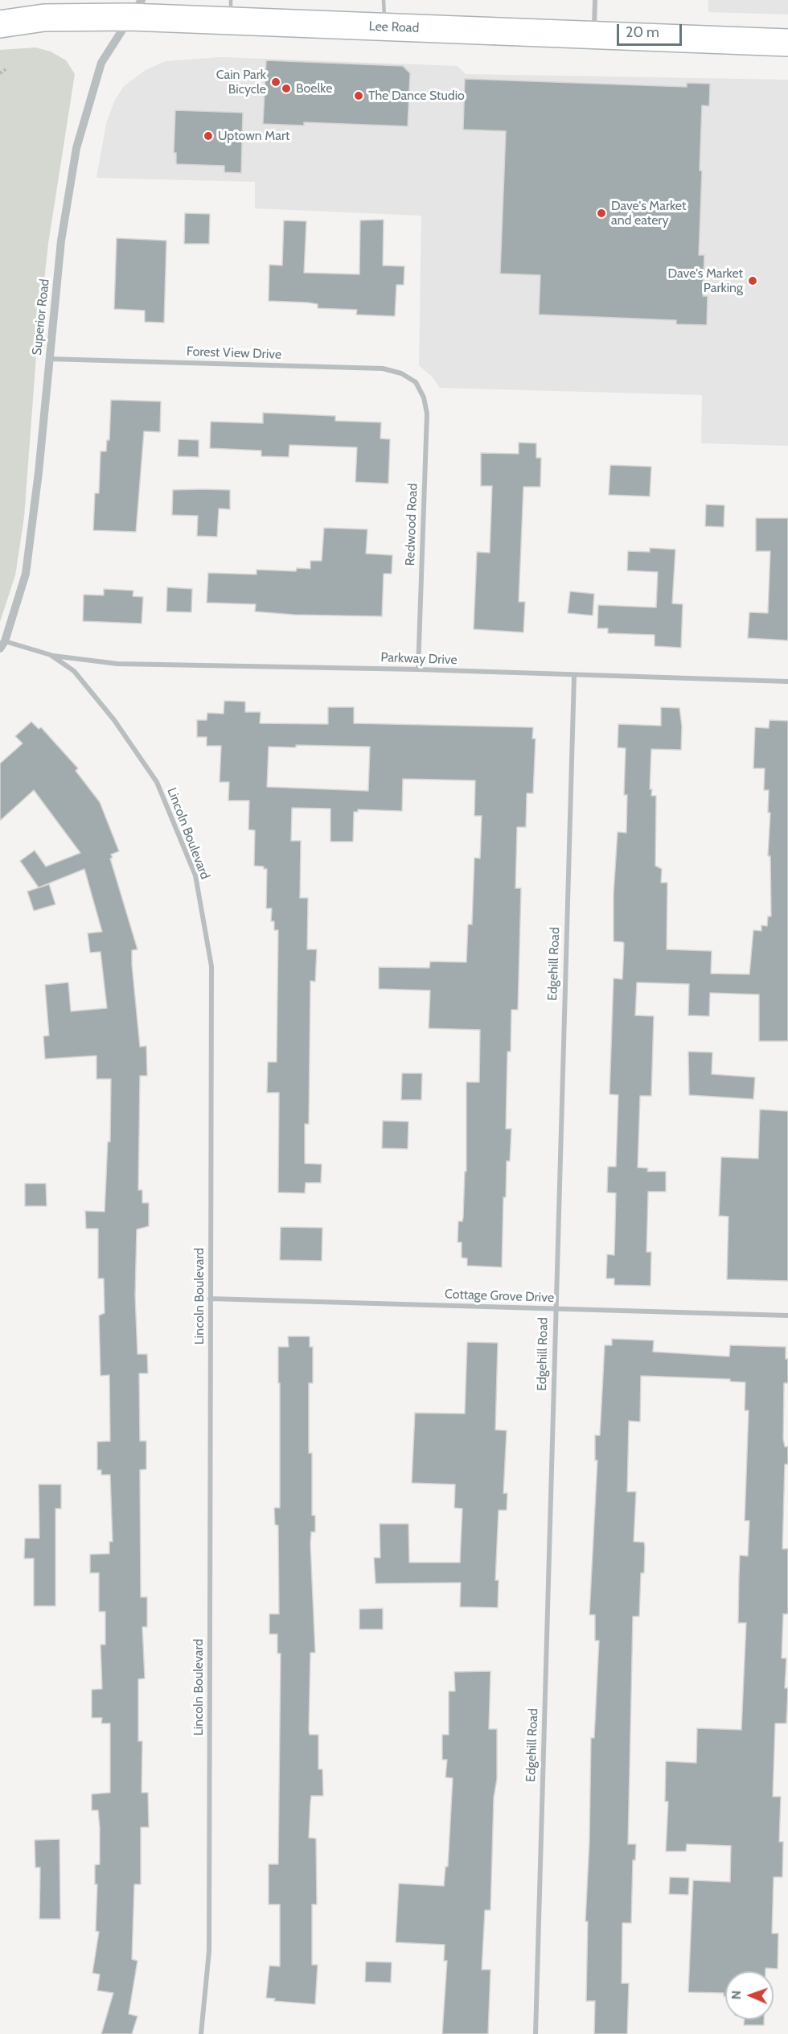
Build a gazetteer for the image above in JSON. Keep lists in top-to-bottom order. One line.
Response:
{"streets":{"main road":["Lee Road"],"street":["Superior Road","Forest View Drive","Redwood Road","Parkway Drive","Lincoln Boulevard","Edgehill Road","Cottage Grove Drive"]},"crossings":[["Lee Road","Superior Road"],["Superior Road","Forest View Drive"],["Superior Road","Lincoln Boulevard"],["Forest View Drive","Redwood Road"],["Redwood Road","Parkway Drive"],["Parkway Drive","Lincoln Boulevard"],["Parkway Drive","Edgehill Road"],["Lincoln Boulevard","Cottage Grove Drive"],["Edgehill Road","Cottage Grove Drive"]],"places":["Cain Park Bicycle","Boelke","The Dance Studio","Uptown Mart","Dave's Market and eatery","Dave's Market Parking"],"scale_bar":"20 m","north":"left"}
